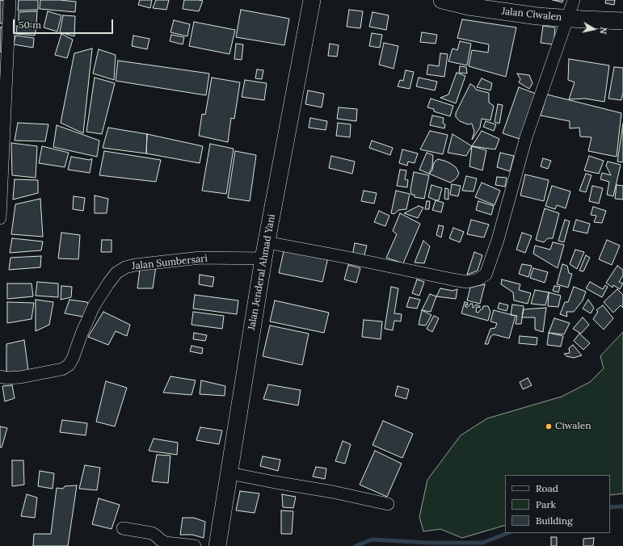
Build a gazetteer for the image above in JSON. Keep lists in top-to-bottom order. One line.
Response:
{"streets":{"main road":["Jalan Ciwalen","Jalan Jenderal Ahmad Yani"],"street":["Jalan Sumbersari"]},"crossings":[["Jalan Ciwalen","Jalan Sumbersari"],["Jalan Sumbersari","Jalan Jenderal Ahmad Yani"]],"places":["Ciwalen"],"legend":["Road","Park","Building"],"scale_bar":"50 m","north":"right"}
